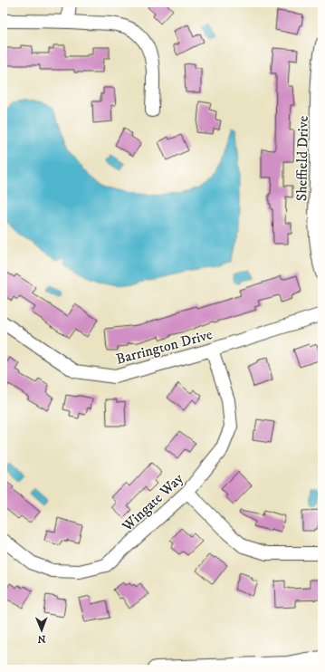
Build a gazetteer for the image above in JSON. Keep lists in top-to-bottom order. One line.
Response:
{"streets":{"street":["Sheffield Drive","Barrington Drive","Wingate Way"]},"crossings":[["Barrington Drive","Wingate Way"]],"north":"bottom"}
